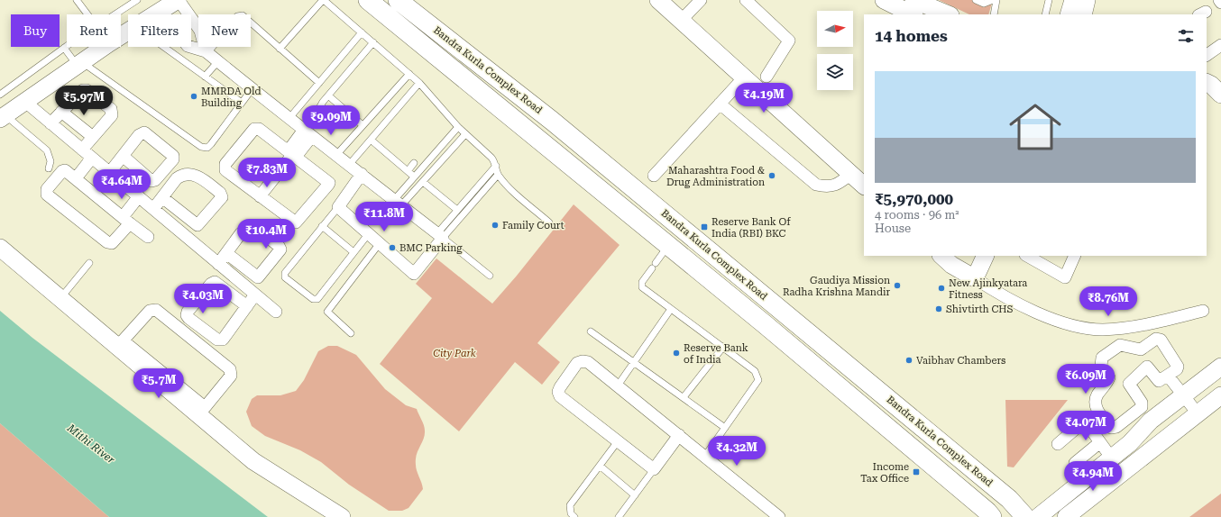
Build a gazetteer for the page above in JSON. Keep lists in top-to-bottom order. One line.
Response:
{"streets":{"main road":["Bandra Kurla Complex Road"]},"water":["Mithi River"],"parks":["City Park"],"places":{"other":["MMRDA Old Building","Maharashtra Food & Drug Administration","Family Court","BMC Parking","Gaudiya Mission Radha Krishna Mandir","New Ajinkyatara Fitness","Shivtirth CHS","Reserve Bank of India","Vaibhav Chambers"],"transit":["Reserve Bank Of India (RBI) BKC","Income Tax Office"]},"north":"right","page":{"chip":["Buy","Rent","Filters","New"],"heading":"14 homes","list":[{"name":"₹5,970,000","note":"4 rooms · 96 m² · House"}],"price":["₹4.19M","₹5.97M","₹9.09M","₹7.83M","₹4.64M","₹11.8M","₹10.4M","₹4.03M","₹8.76M","₹6.09M","₹5.7M","₹4.07M","₹4.32M","₹4.94M"]}}
